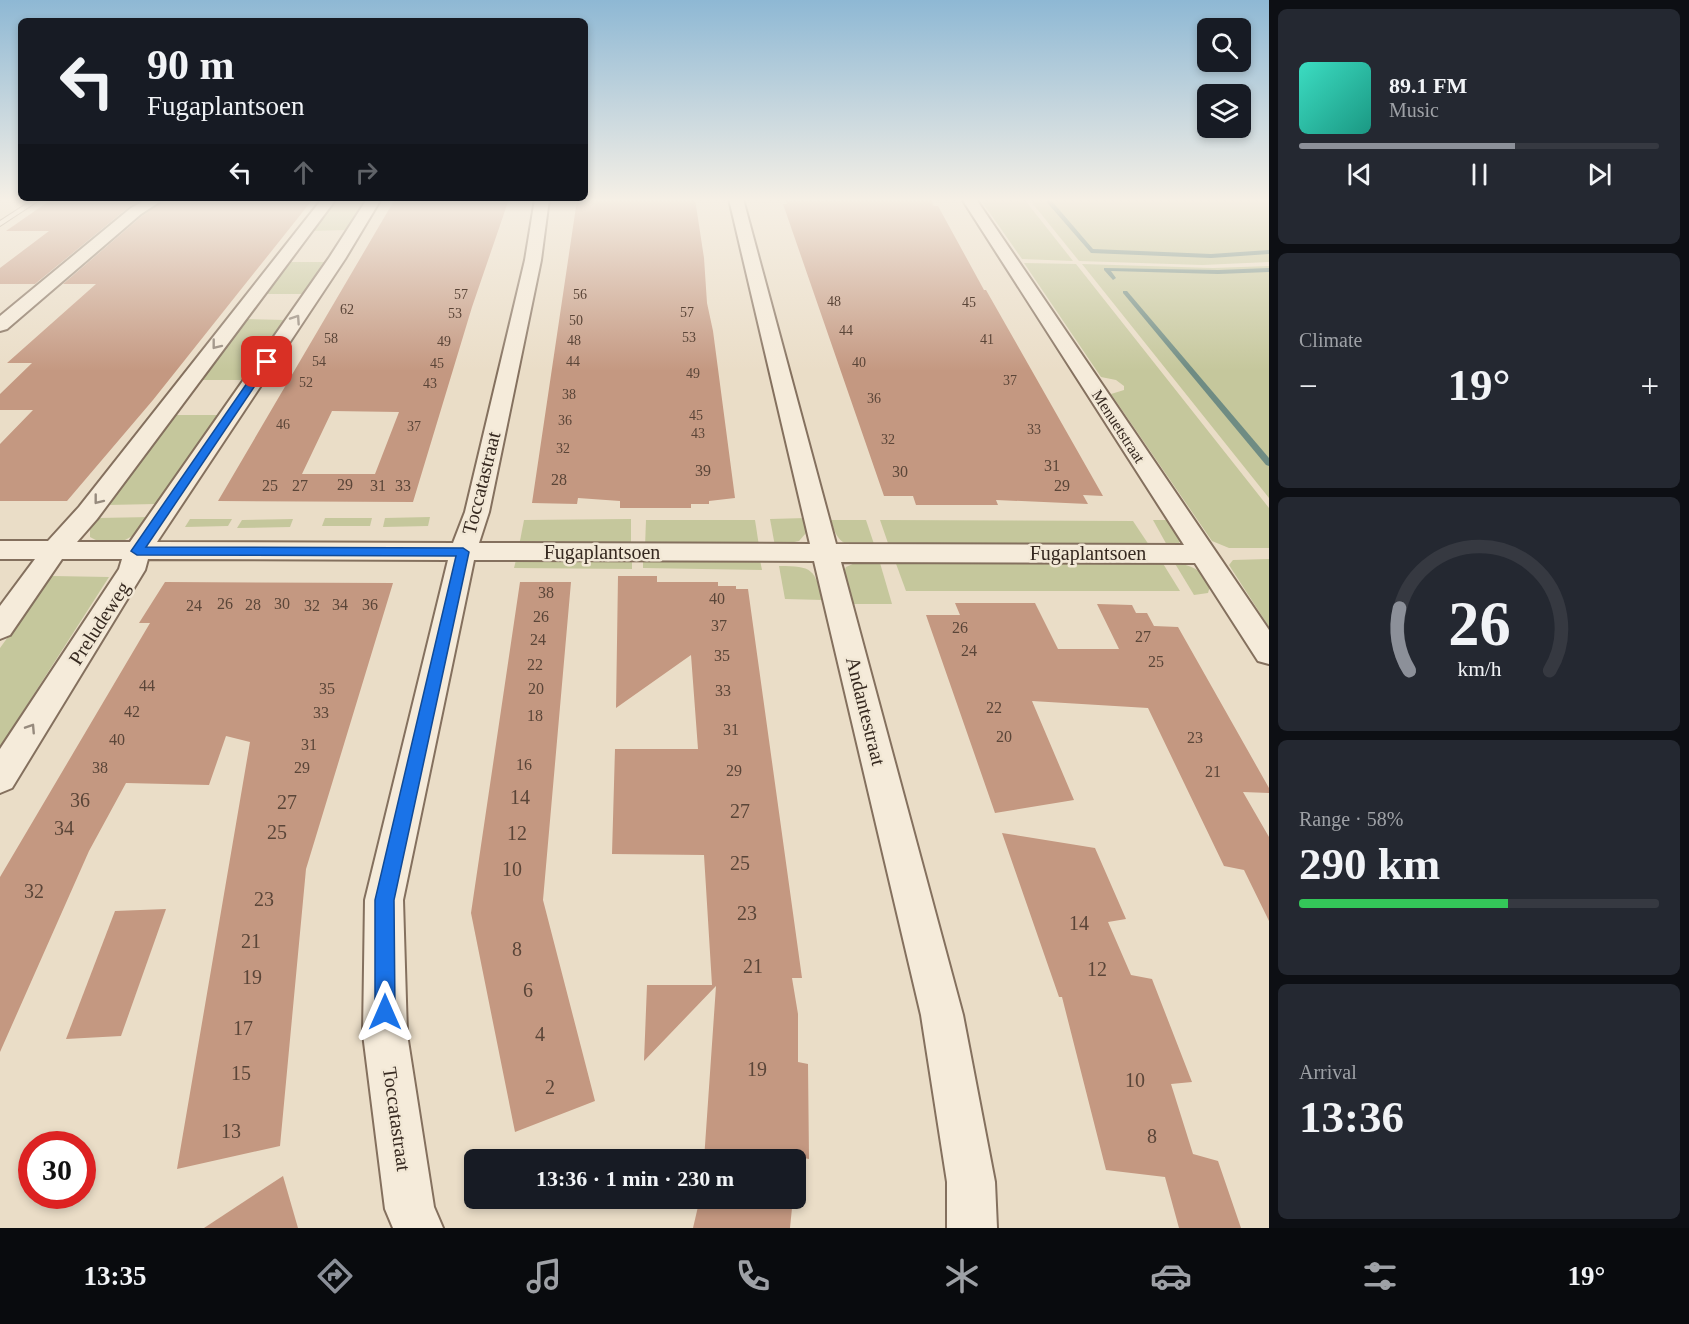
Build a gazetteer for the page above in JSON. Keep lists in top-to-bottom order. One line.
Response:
{"streets":{"street":["Menuetstraat","Toccatastraat","Fugaplantsoen","Preludeweg","Andantestraat"]},"crossings":[["Menuetstraat","Fugaplantsoen"],["Toccatastraat","Fugaplantsoen"],["Fugaplantsoen","Preludeweg"],["Fugaplantsoen","Andantestraat"]],"house_numbers":["57","56","48","45","62","57","53","50","44","53","58","41","48","49","54","44","40","45","49","37","52","43","38","36","45","36","46","37","33","43","32","32","31","39","30","28","29","25","27","31","33","29","38","40","26","30","28","34","36","24","32","26","37","26","27","24","24","35","25","22","44","35","20","33","22","42","33","18","31","20","23","40","31","16","38","29","29","21","14","36","27","27","34","25","12","25","10","32","23","23","14","21","8","21","12","19","6","17","4","19","15","10","2","13","8"],"page":{"turn":["90 m","Fugaplantsoen"],"song":["89.1 FM","Music"],"tile":["Climate",["Range · 58%","290 km"],["Arrival","13:36"]],"heat":["−","19°","+"],"limit":"30","trip":"13:36 · 1 min · 230 m","tabs":["13:35","19°"],"gauge":["26","km/h"]}}
